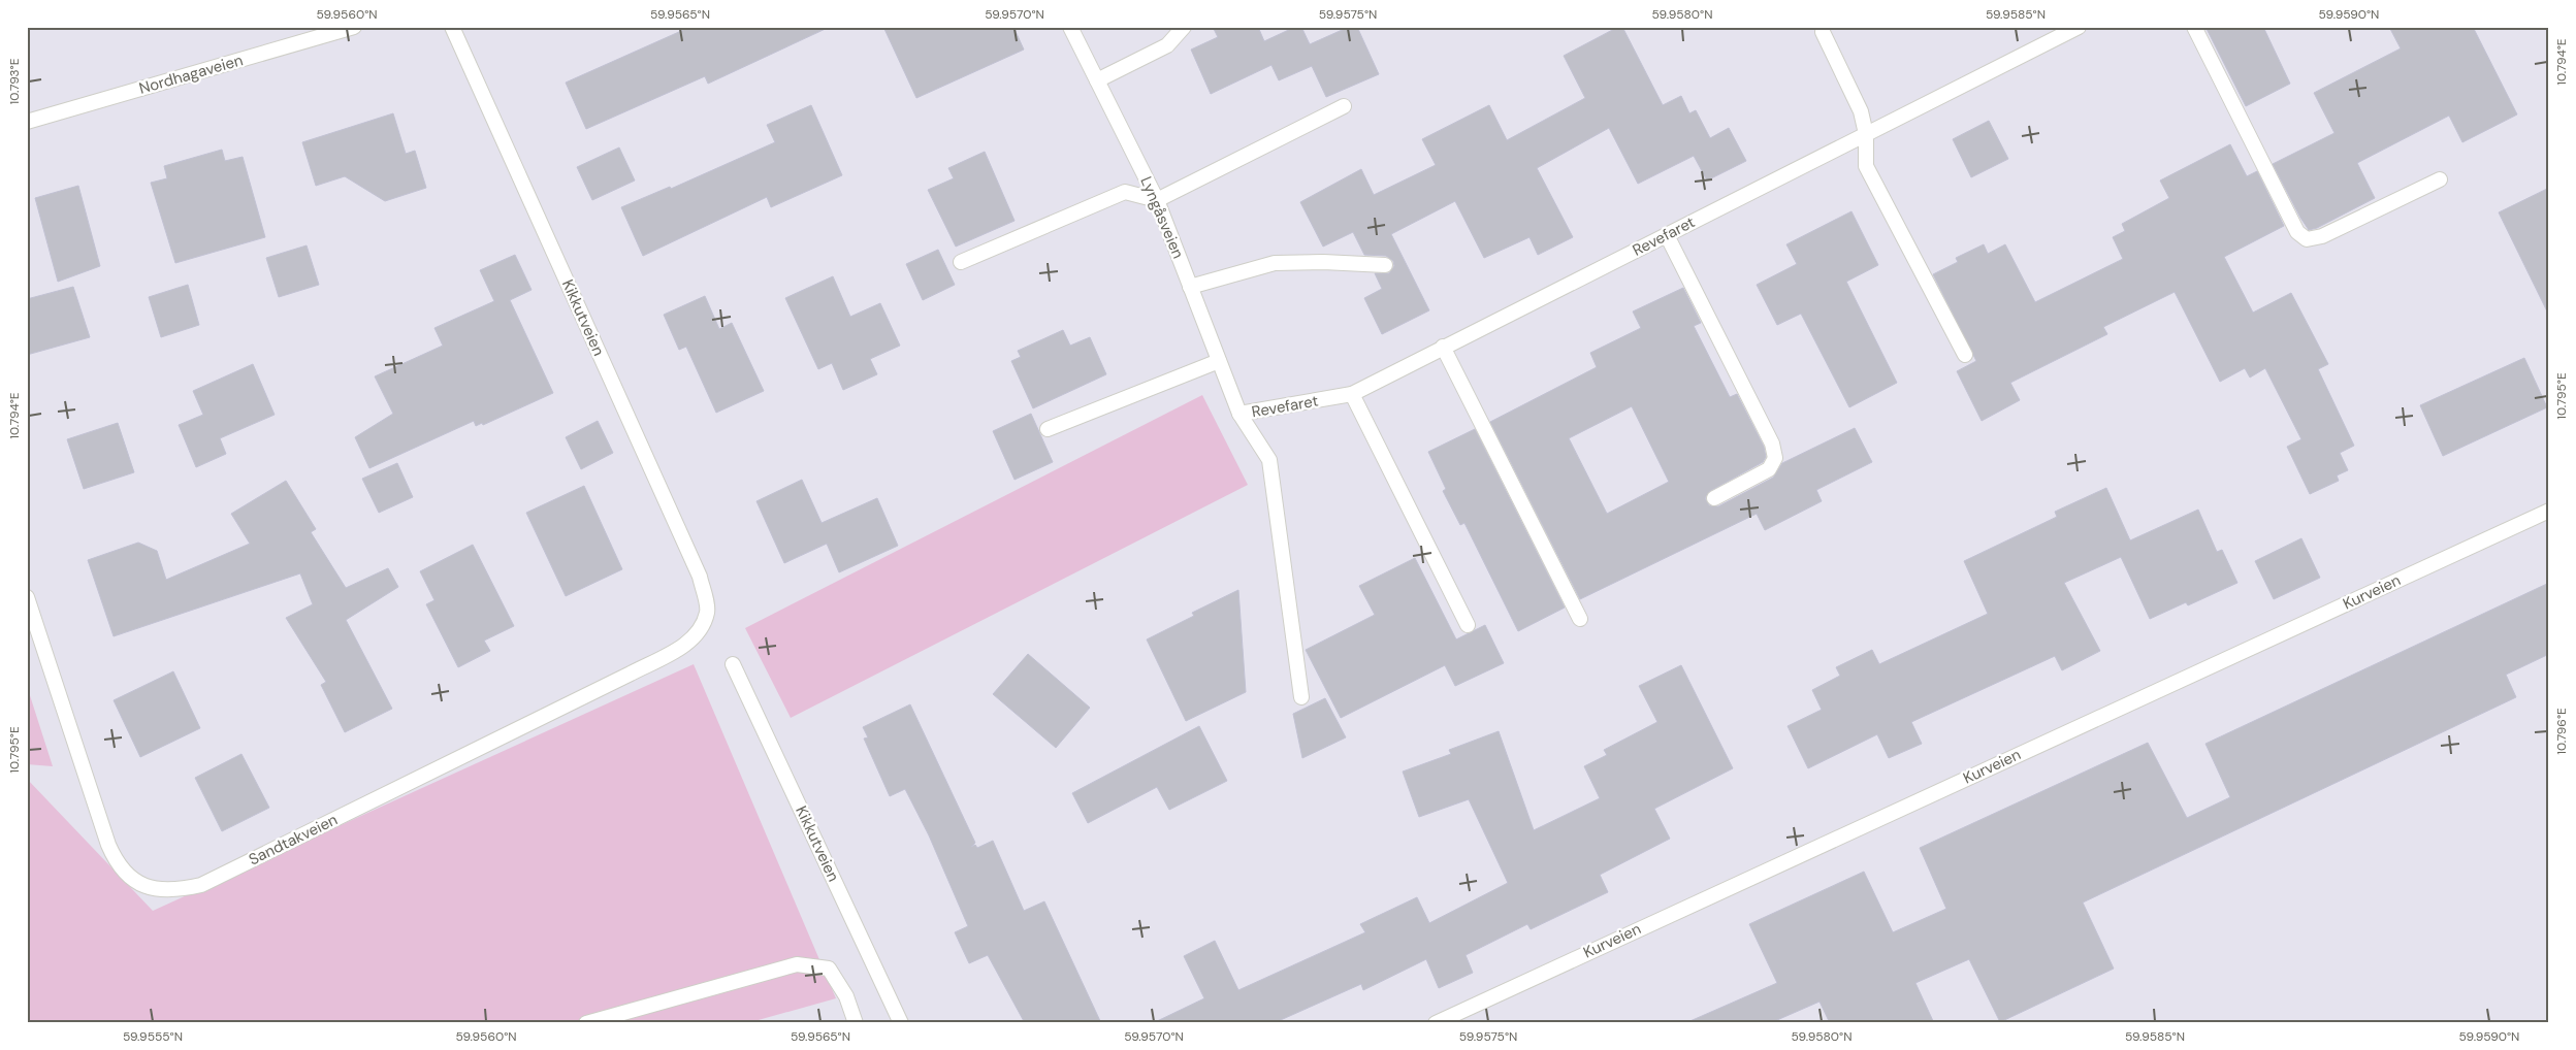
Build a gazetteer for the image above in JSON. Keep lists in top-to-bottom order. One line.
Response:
{"streets":{"street":["Nordhagaveien","Lyngåsveien","Revefaret","Kikkutveien","Kurveien","Sandtakveien"]},"crossings":[["Lyngåsveien","Revefaret"],["Kikkutveien","Sandtakveien"]],"coordinates":["59.9560°N","59.9565°N","59.9570°N","59.9575°N","59.9580°N","59.9585°N","59.9590°N","10.794°E","10.793°E","10.795°E","10.796°E","59.9555°N"]}
